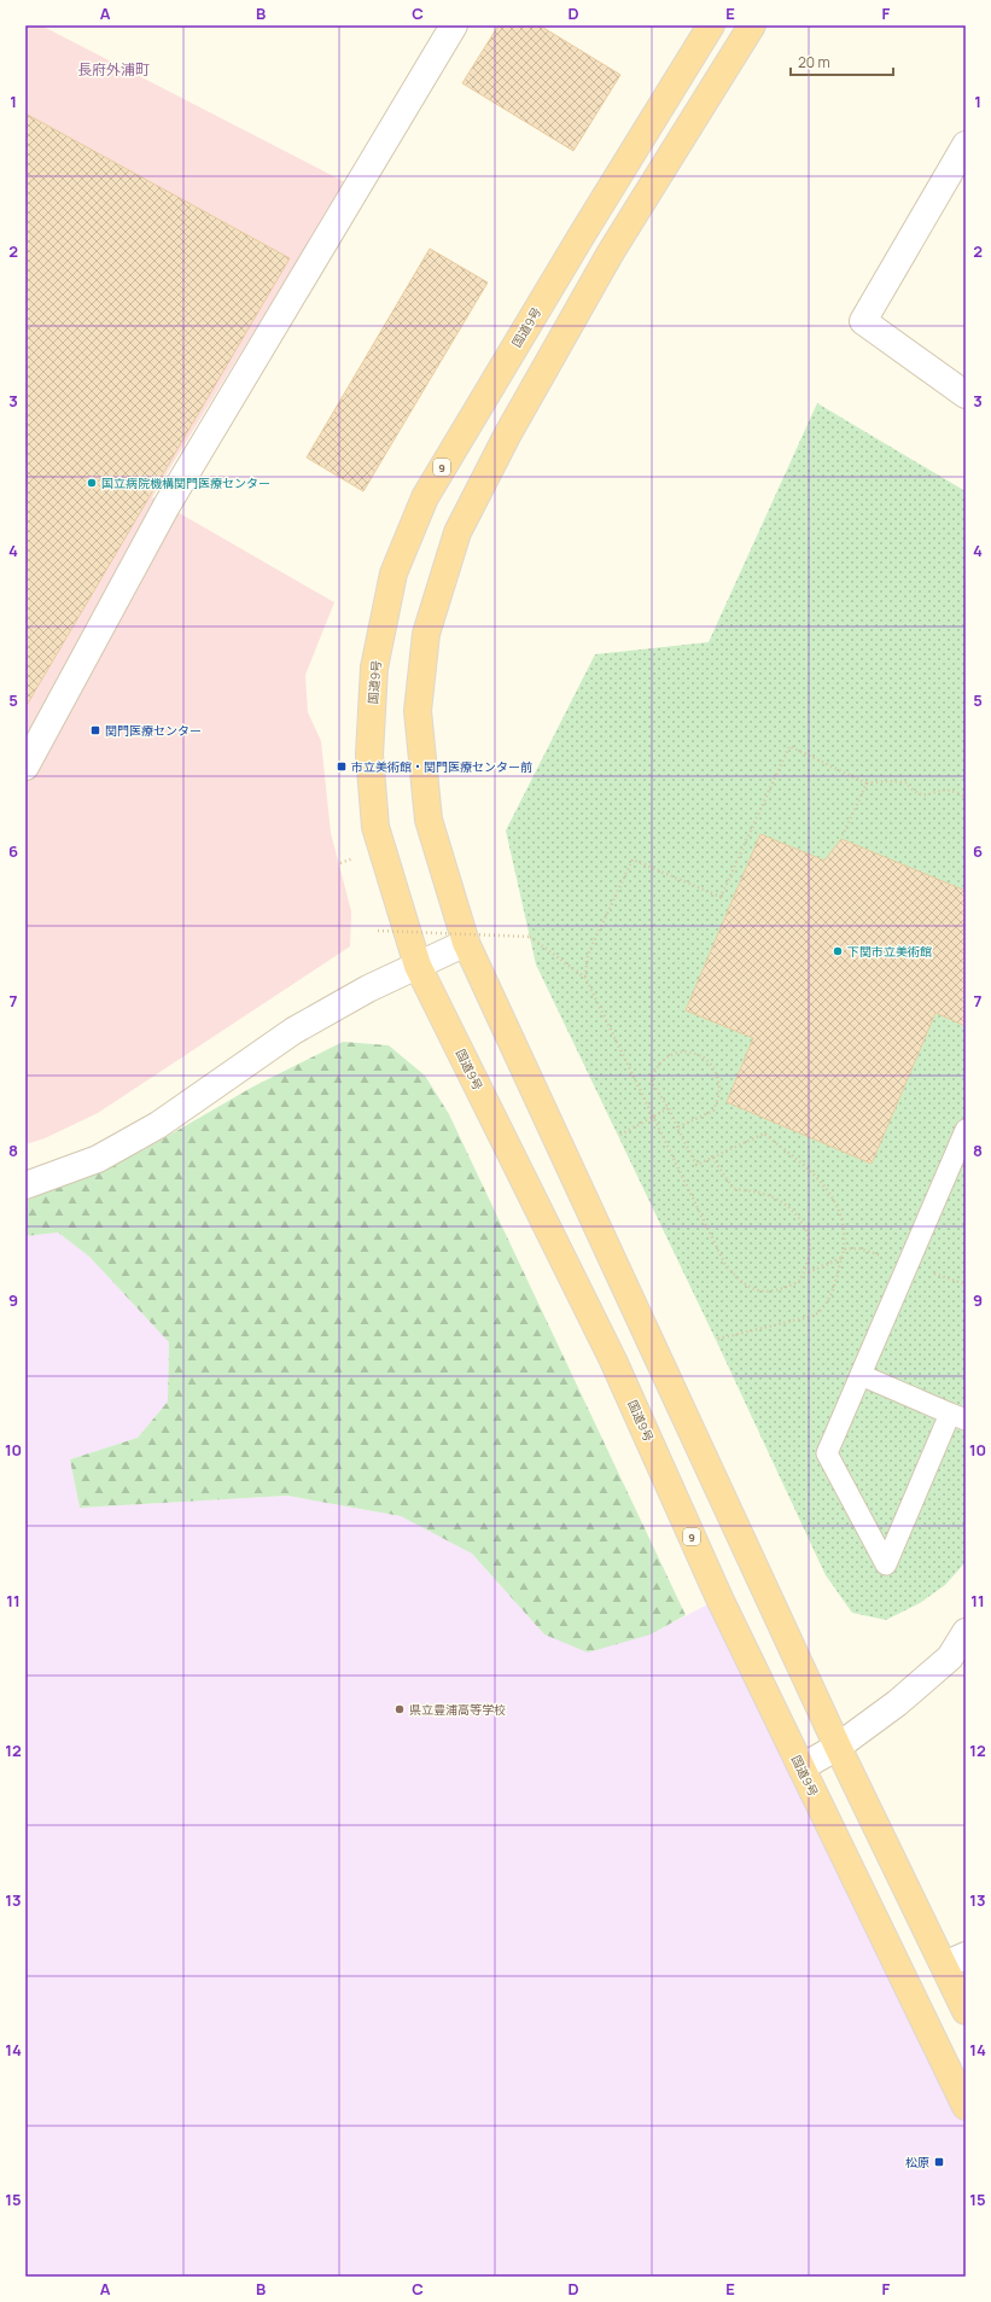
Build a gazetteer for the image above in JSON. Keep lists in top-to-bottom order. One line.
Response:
{"streets":{"highway":["国道9号","9"]},"districts":["長府外浦町"],"places":{"other":["国立病院機構関門医療センター","下関市立美術館","県立豊浦高等学校"],"transit":["関門医療センター","市立美術館・関門医療センター前","松原"]},"scale_bar":"20 m","grid":{"columns":["A","B","C","D","E","F"],"rows":["1","2","3","4","5","6","7","8","9","10","11","12","13","14","15"]}}
